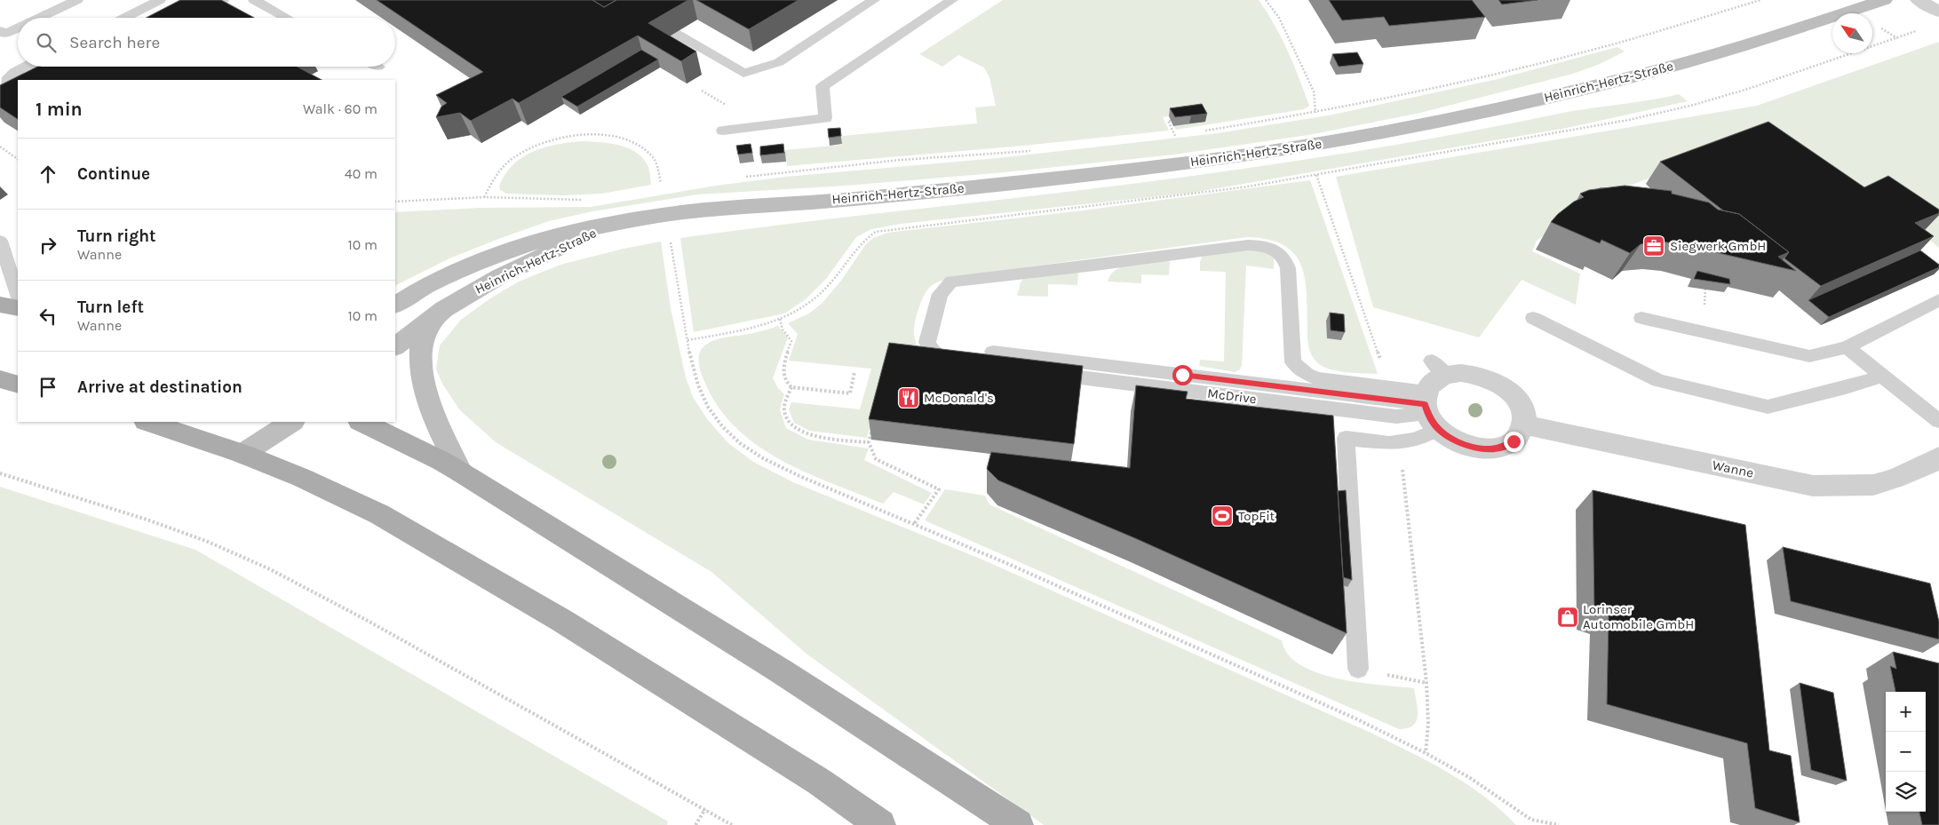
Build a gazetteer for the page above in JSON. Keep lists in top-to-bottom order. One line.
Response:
{"streets":{"main road":["Heinrich-Hertz-Straße"],"street":["Wanne"],"lane":["McDrive"]},"crossings":[["McDrive","Wanne"]],"places":{"office":["Siegwerk GmbH"],"restaurant":["McDonald's"],"sports":["TopFit"],"shop":["Lorinser Automobile GmbH"]},"north":"top left","page":{"search":"Search here","heading":["1 min","Walk · 60 m"],"list":[["Continue","40 m"],["Turn right","Wanne","10 m"],["Turn left","Wanne","10 m"],"Arrive at destination"],"map_buttons":["+","−"]}}
